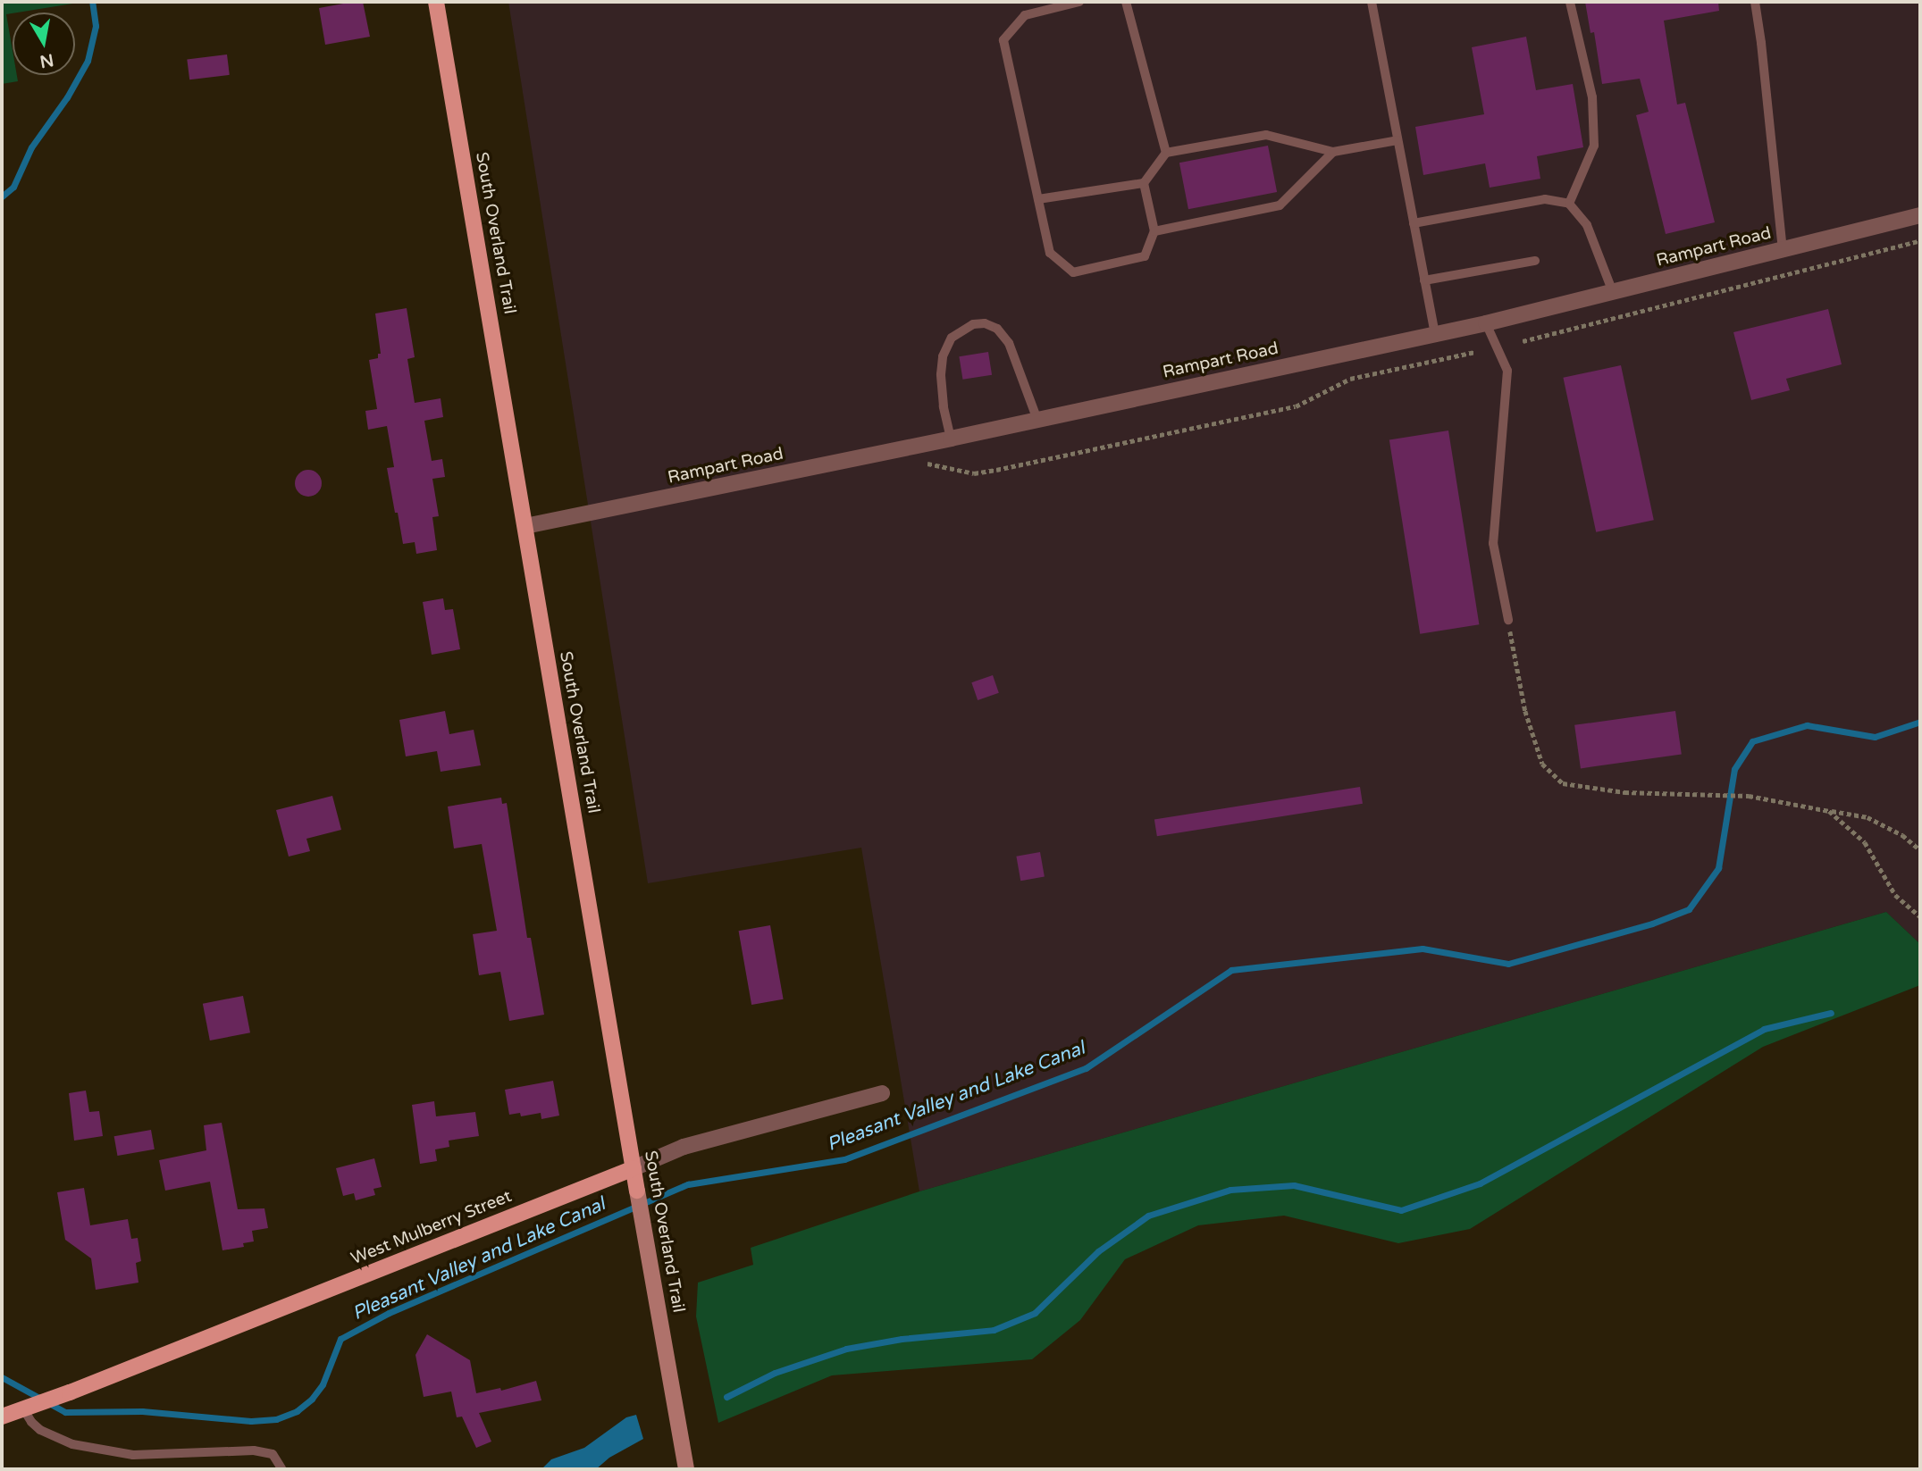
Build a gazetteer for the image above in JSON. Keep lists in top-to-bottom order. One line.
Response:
{"streets":{"main road":["South Overland Trail","West Mulberry Street"],"street":["Rampart Road"]},"crossings":[["South Overland Trail","Rampart Road"],["South Overland Trail","West Mulberry Street"]],"water":["Pleasant Valley and Lake Canal"],"north":"bottom"}
